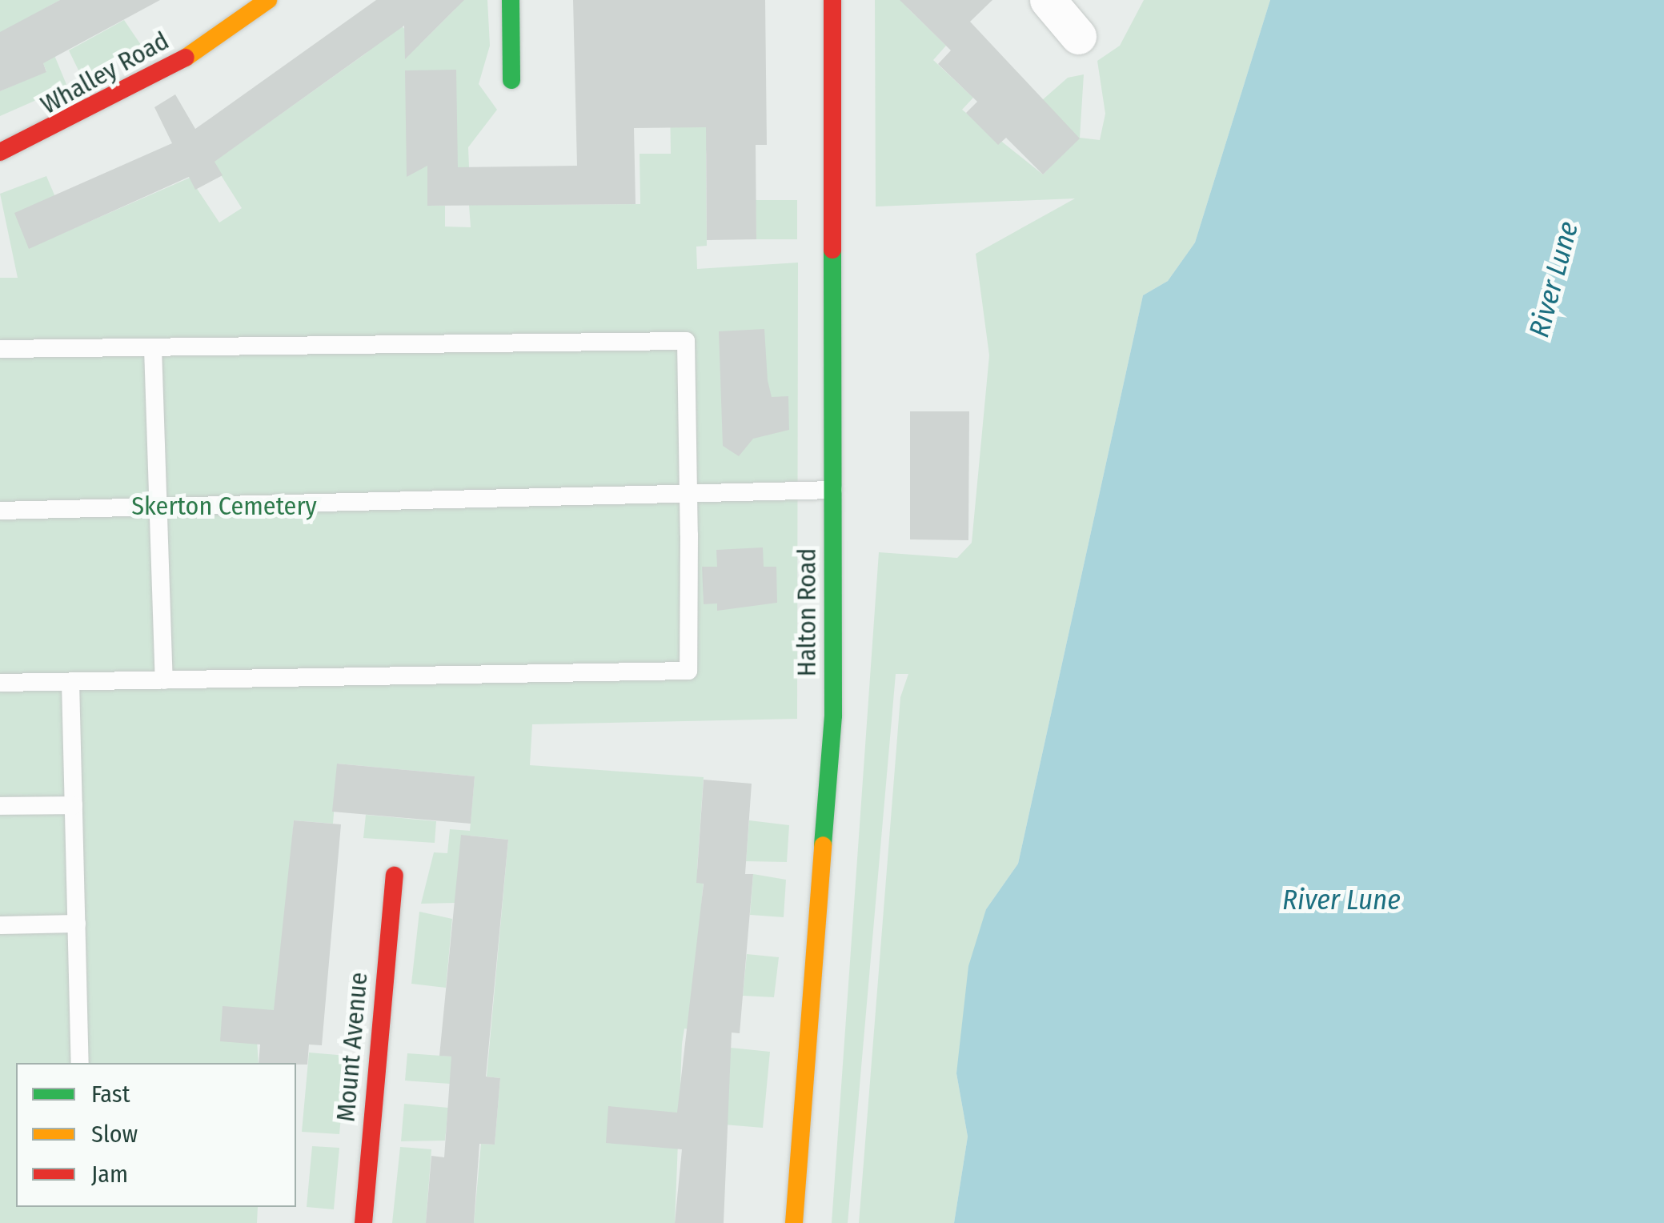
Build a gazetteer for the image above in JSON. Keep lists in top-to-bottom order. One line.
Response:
{"streets":{"street":["Whalley Road","Halton Road","Mount Avenue"]},"water":["River Lune"],"parks":["Skerton Cemetery"],"legend":["Fast","Slow","Jam"]}
